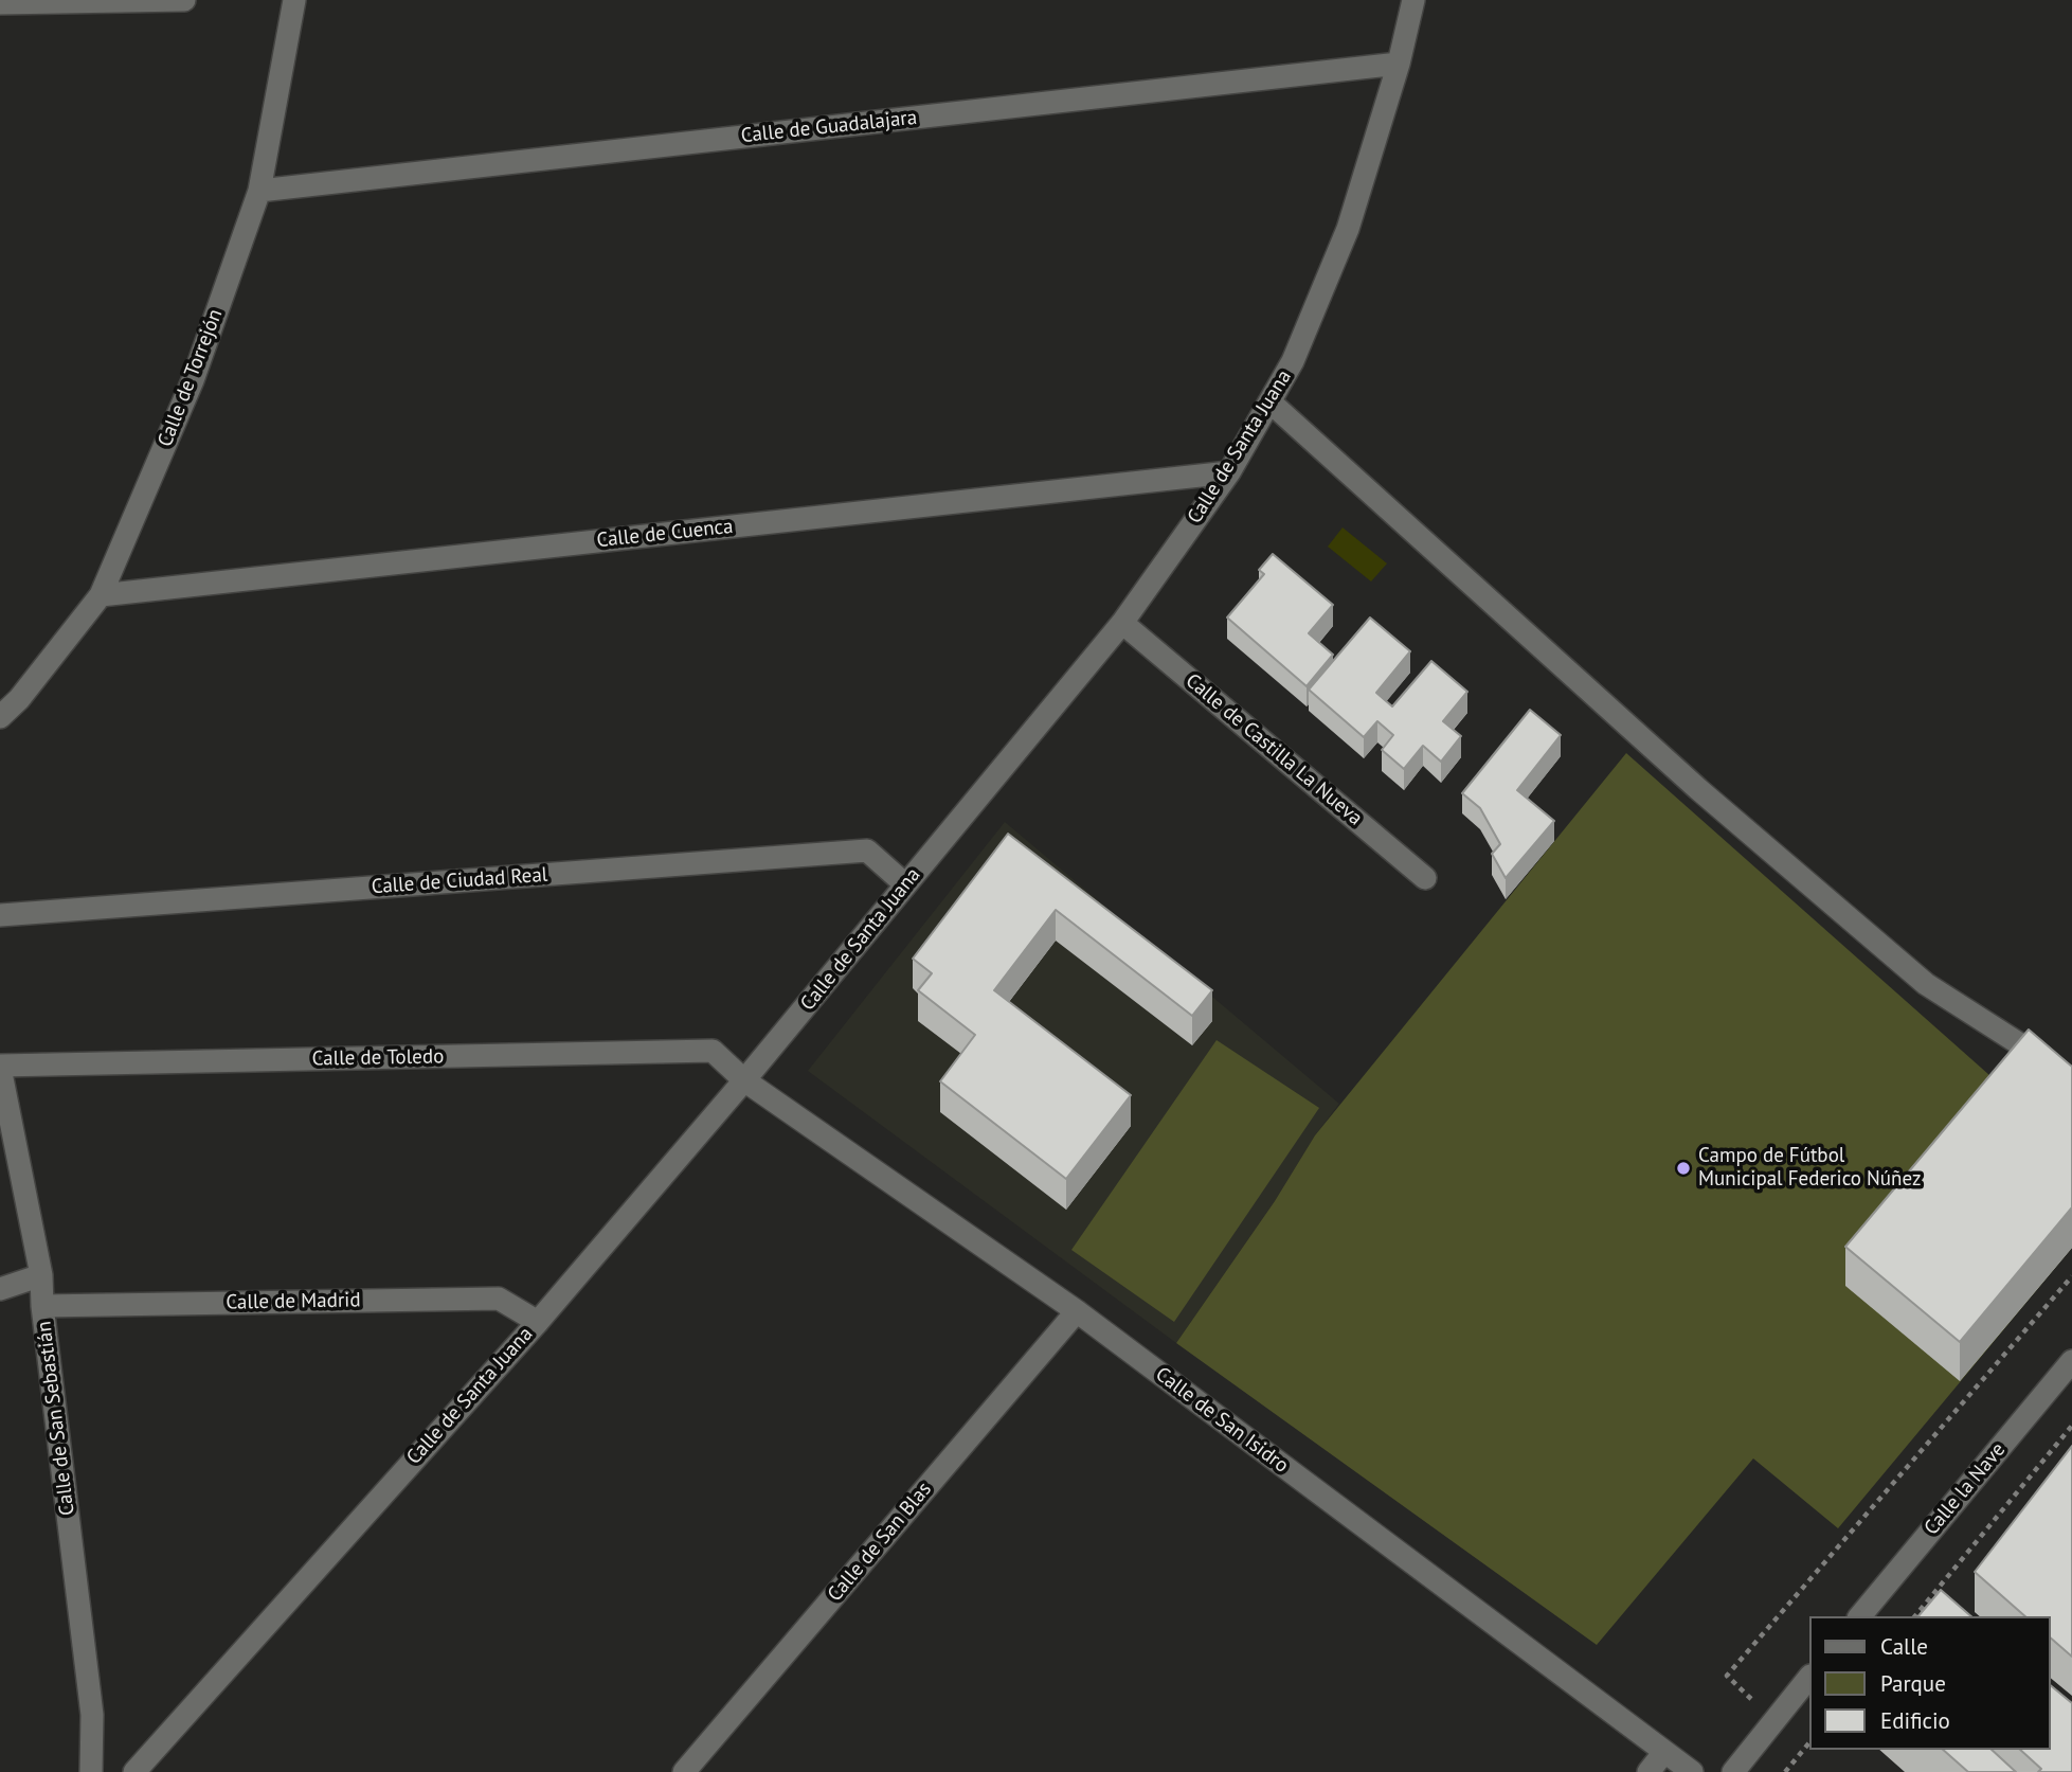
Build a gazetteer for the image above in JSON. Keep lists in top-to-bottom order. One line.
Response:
{"streets":{"street":["Calle de Guadalajara","Calle de Torrejón","Calle de Santa Juana","Calle de Cuenca","Calle de Castilla La Nueva","Calle de Ciudad Real","Calle de Toledo","Calle de Madrid","Calle de San Sebastián","Calle de San Isidro","Calle la Nave","Calle de San Blas"]},"crossings":[["Calle de Guadalajara","Calle de Torrejón"],["Calle de Guadalajara","Calle de Santa Juana"],["Calle de Torrejón","Calle de Cuenca"],["Calle de Santa Juana","Calle de Cuenca"],["Calle de Santa Juana","Calle de Castilla La Nueva"],["Calle de Santa Juana","Calle de Ciudad Real"],["Calle de Santa Juana","Calle de Toledo"],["Calle de Santa Juana","Calle de Madrid"],["Calle de Santa Juana","Calle de San Isidro"],["Calle de Toledo","Calle de San Sebastián"],["Calle de Toledo","Calle de San Isidro"],["Calle de Madrid","Calle de San Sebastián"],["Calle de San Isidro","Calle de San Blas"]],"places":["Campo de Fútbol Municipal Federico Núñez"],"legend":["Calle","Parque","Edificio"]}
